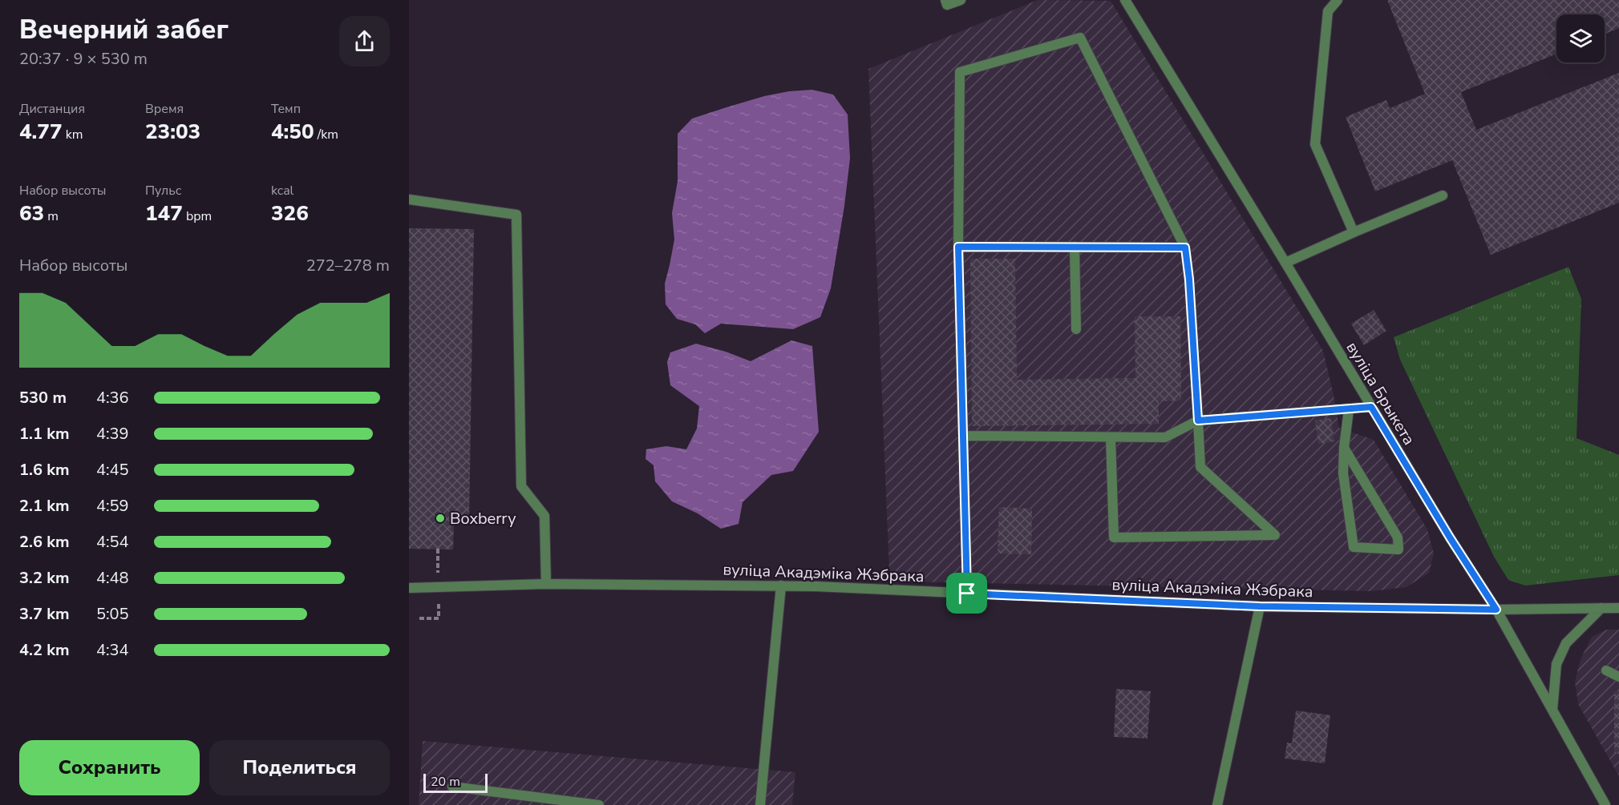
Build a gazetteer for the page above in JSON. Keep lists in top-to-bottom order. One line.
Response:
{"streets":{"street":["вуліца Брыкета","вуліца Акадэміка Жэбрака"]},"crossings":[["вуліца Брыкета","вуліца Акадэміка Жэбрака"]],"places":["Boxberry"],"scale_bar":"20 m","page":{"heading":["Вечерний забег","20:37 · 9 × 530 m"],"stats":[["Дистанция","4.77 km"],["Время","23:03"],["Темп","4:50 /km"],["Набор высоты","63 m"],["Пульс","147 bpm"],["kcal","326"]],"chart":["Набор высоты","272–278 m"],"list":[{"name":"530 m","note":"4:36"},{"name":"1.1 km","note":"4:39"},{"name":"1.6 km","note":"4:45"},{"name":"2.1 km","note":"4:59"},{"name":"2.6 km","note":"4:54"},{"name":"3.2 km","note":"4:48"},{"name":"3.7 km","note":"5:05"},{"name":"4.2 km","note":"4:34"}],"buttons":["Сохранить","Поделиться"],"scale":"20 m"}}
